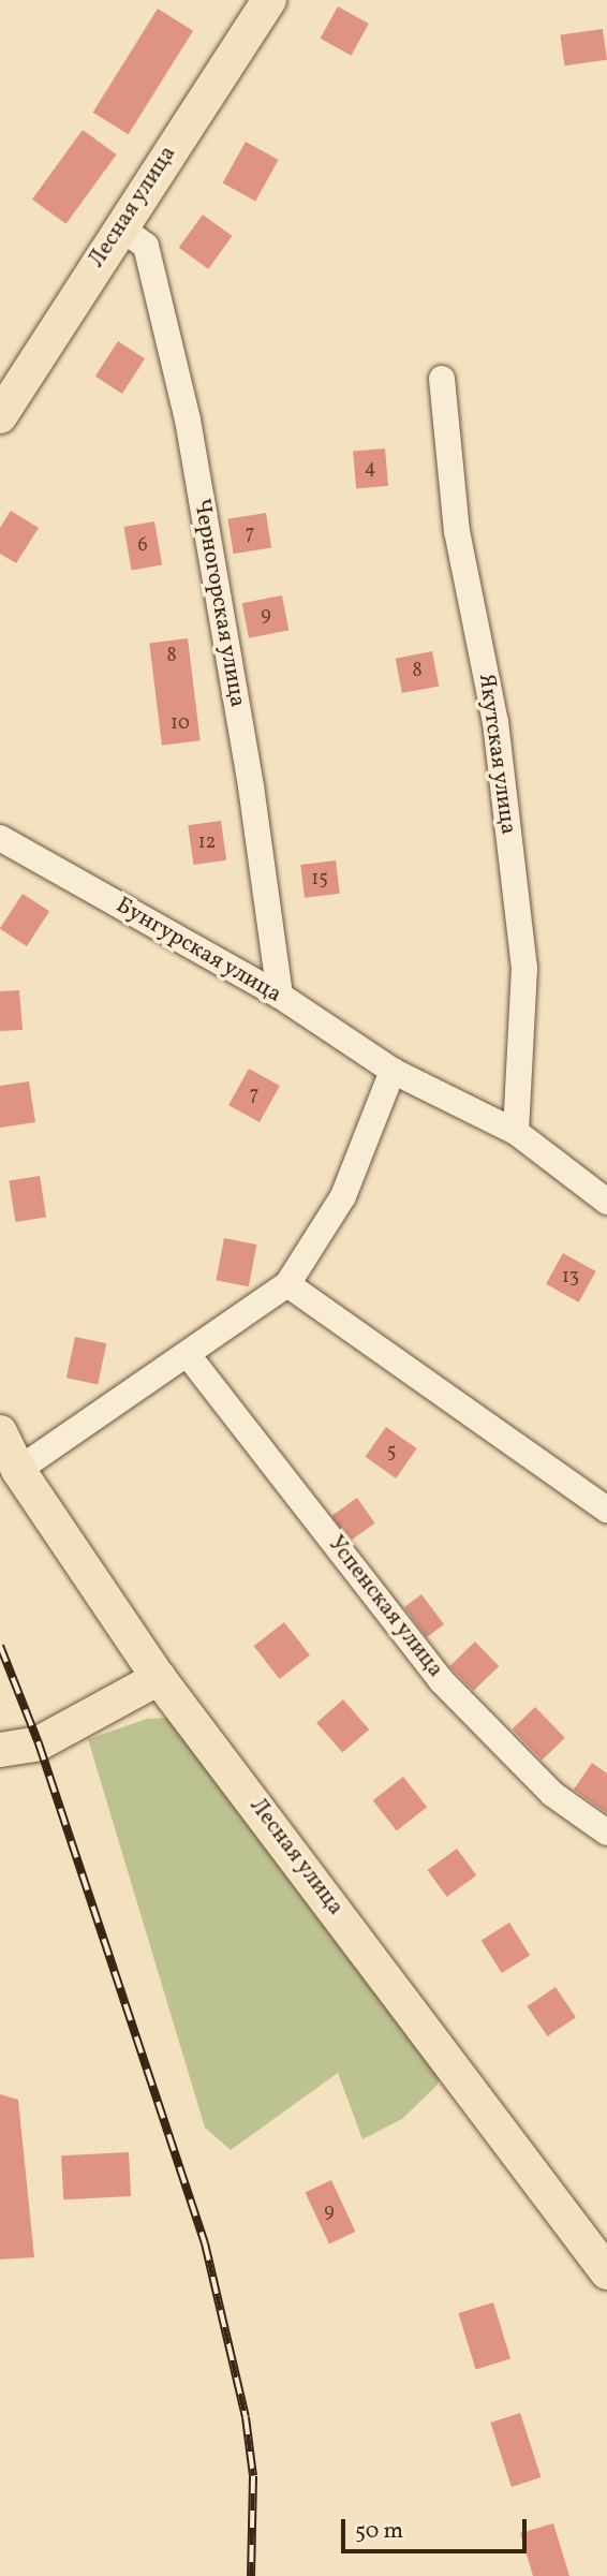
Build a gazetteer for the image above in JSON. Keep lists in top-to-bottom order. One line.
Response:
{"streets":{"main road":["Лесная улица"],"street":["Черногорская улица","Якутская улица","Бунгурская улица","Успенская улица"]},"crossings":[["Лесная улица","Черногорская улица"],["Черногорская улица","Бунгурская улица"],["Якутская улица","Бунгурская улица"]],"house_numbers":["4","7","6","9","8","8","10","12","15","7","13","5","9"],"scale_bar":"50 m"}
